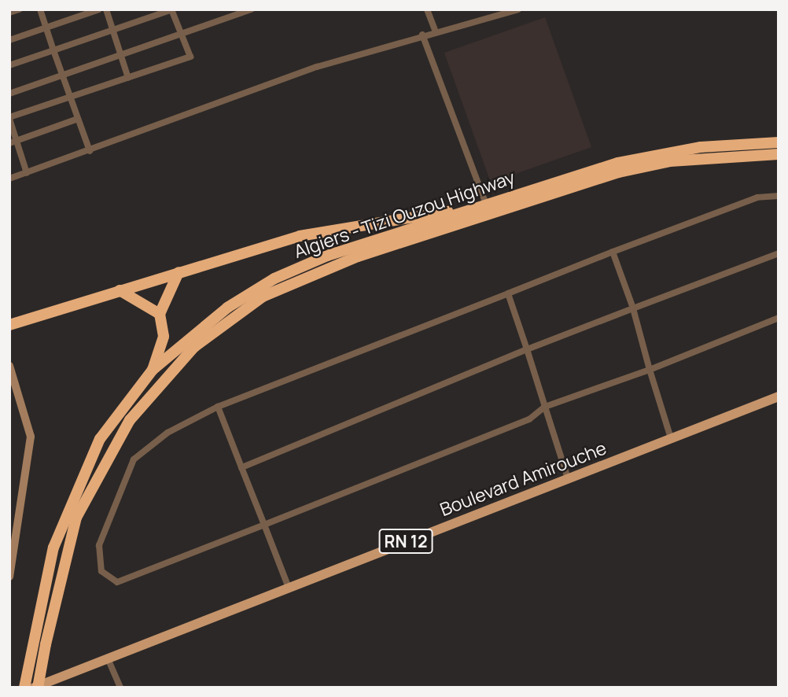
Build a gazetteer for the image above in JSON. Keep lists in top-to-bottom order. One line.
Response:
{"streets":{"highway":["Algiers - Tizi Ouzou Highway"],"main road":["Boulevard Amirouche","RN 12"]},"crossings":[["Algiers - Tizi Ouzou Highway","Boulevard Amirouche"]]}
